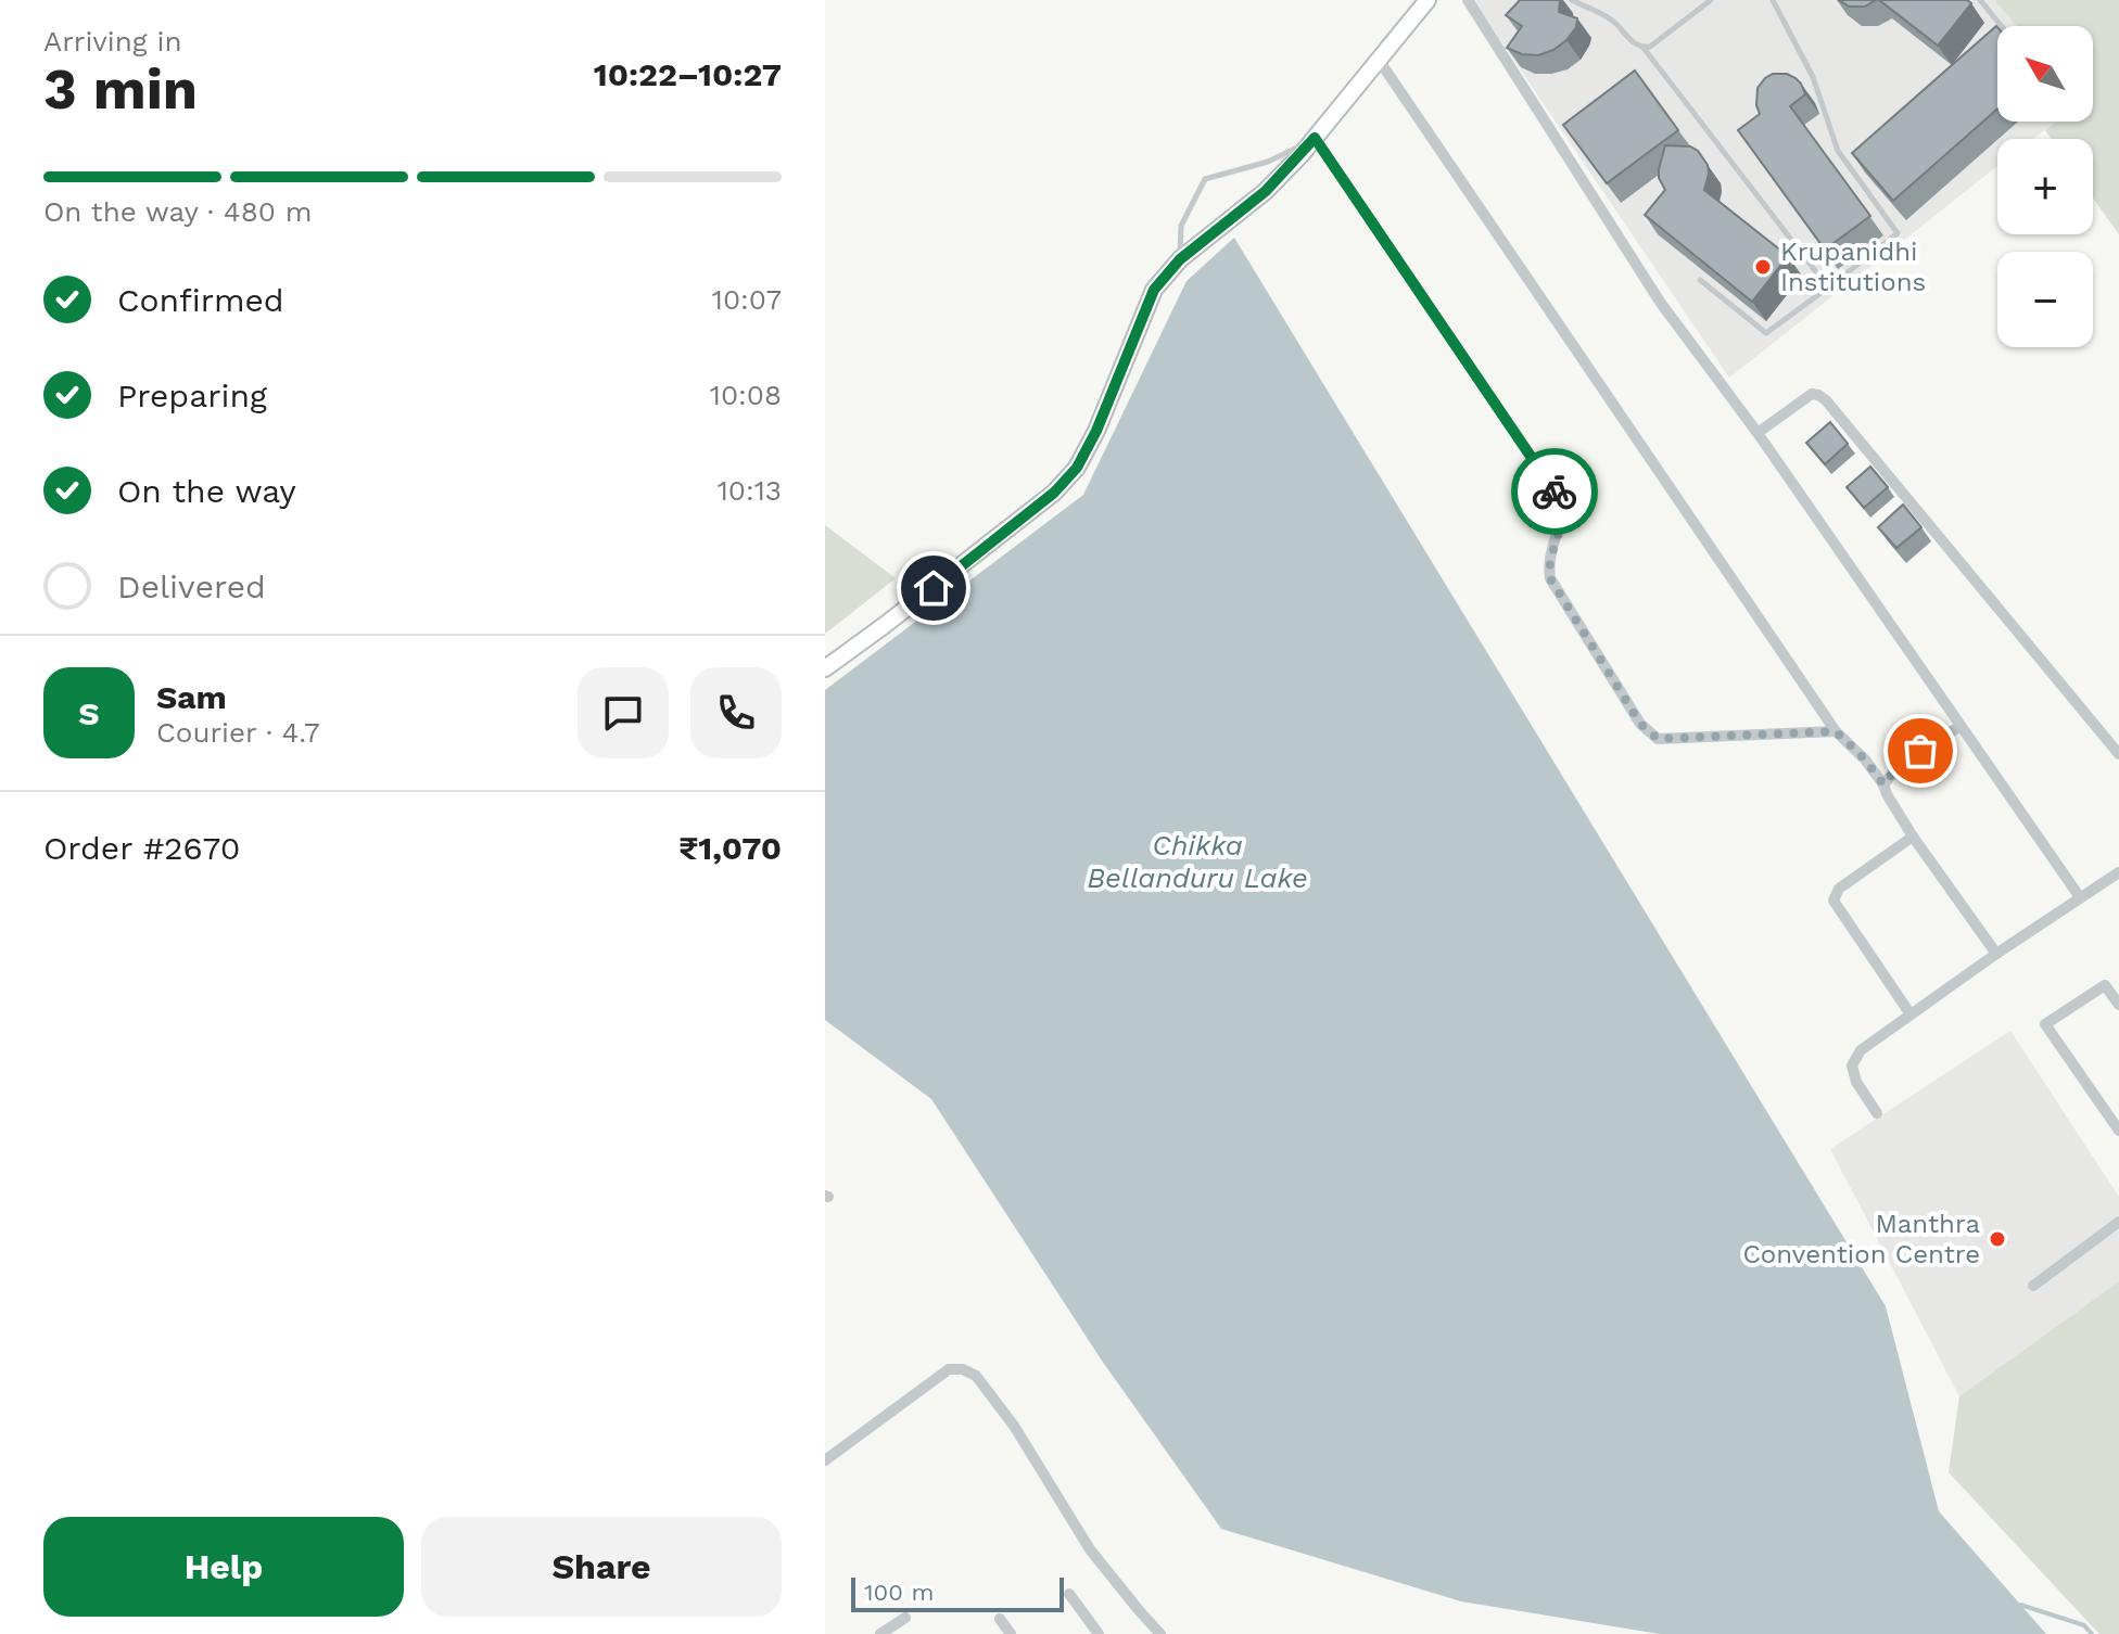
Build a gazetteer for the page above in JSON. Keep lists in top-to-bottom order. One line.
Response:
{"water":["Chikka Bellanduru Lake"],"places":["Krupanidhi Institutions","Manthra Convention Centre"],"scale_bar":"100 m","north":"top left","page":{"heading":["3 min","Arriving in","10:22–10:27"],"panel":["Sam","Courier · 4.7","Order #2670","₹1,070"],"map_buttons":["+","−"],"bar":"On the way · 480 m","list":[["Confirmed","10:07"],["Preparing","10:08"],["On the way","10:13"],"Delivered"],"round":"S","buttons":["Help","Share"],"scale":"100 m"}}
